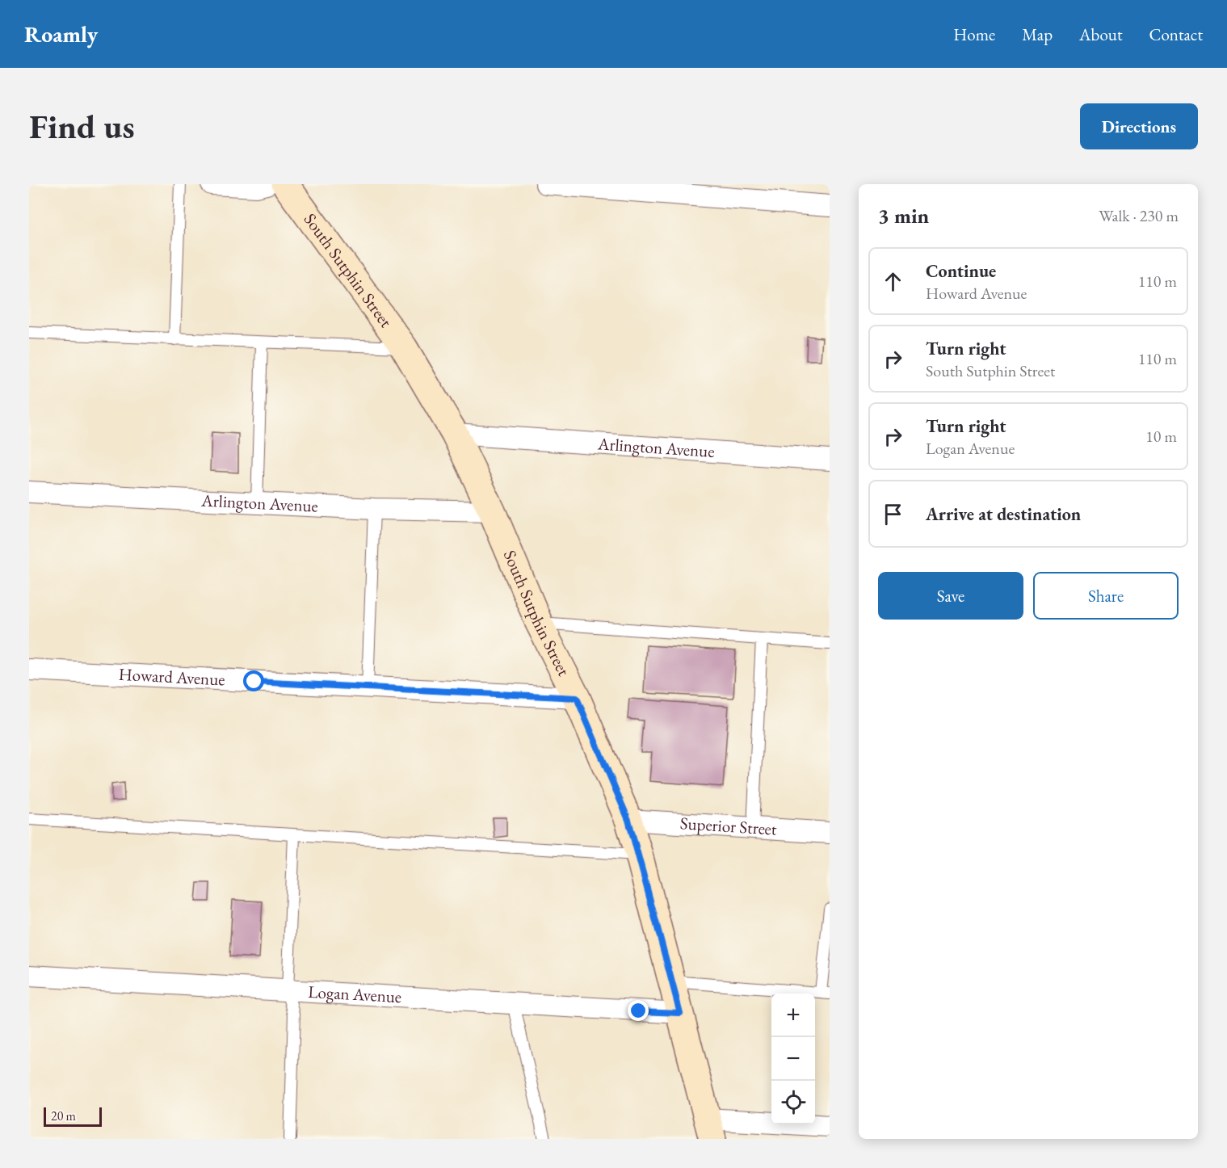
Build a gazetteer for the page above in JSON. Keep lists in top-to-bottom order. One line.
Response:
{"streets":{"street":["South Sutphin Street","Arlington Avenue","Howard Avenue","Superior Street","Logan Avenue"]},"crossings":[["South Sutphin Street","Arlington Avenue"],["South Sutphin Street","Howard Avenue"],["South Sutphin Street","Superior Street"],["South Sutphin Street","Logan Avenue"]],"scale_bar":"20 m","page":{"header":"Roamly","nav":["Home","Map","About","Contact"],"buttons":["Directions",["Save","Share"]],"title":"Find us","heading":["3 min","Walk · 230 m"],"list":[["Continue","Howard Avenue","110 m"],["Turn right","South Sutphin Street","110 m"],["Turn right","Logan Avenue","10 m"],"Arrive at destination"],"map_buttons":["+","−"],"scale":"20 m"}}
